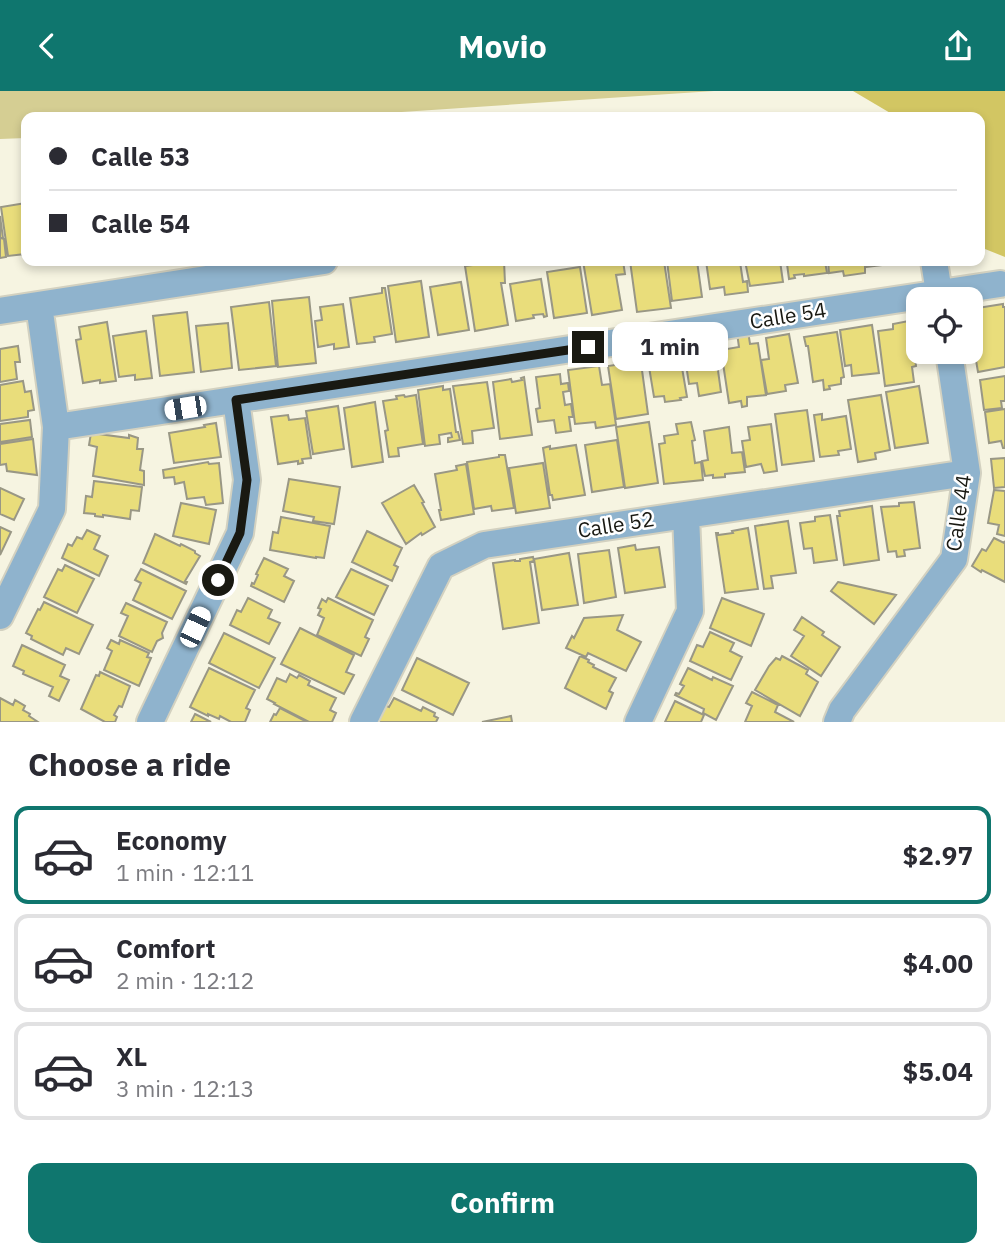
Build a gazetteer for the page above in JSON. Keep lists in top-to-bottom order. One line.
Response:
{"streets":{"street":["Calle 54","Calle 44","Calle 52"]},"crossings":[["Calle 44","Calle 52"]],"page":{"header":"Movio","banner":["Calle 53","Calle 54"],"bubble":"1 min","heading":"Choose a ride","list":[{"name":"Economy","note":"1 min · 12:11","value":"$2.97"},{"name":"Comfort","note":"2 min · 12:12","value":"$4.00"},{"name":"XL","note":"3 min · 12:13","value":"$5.04"}],"buttons":"Confirm"}}
